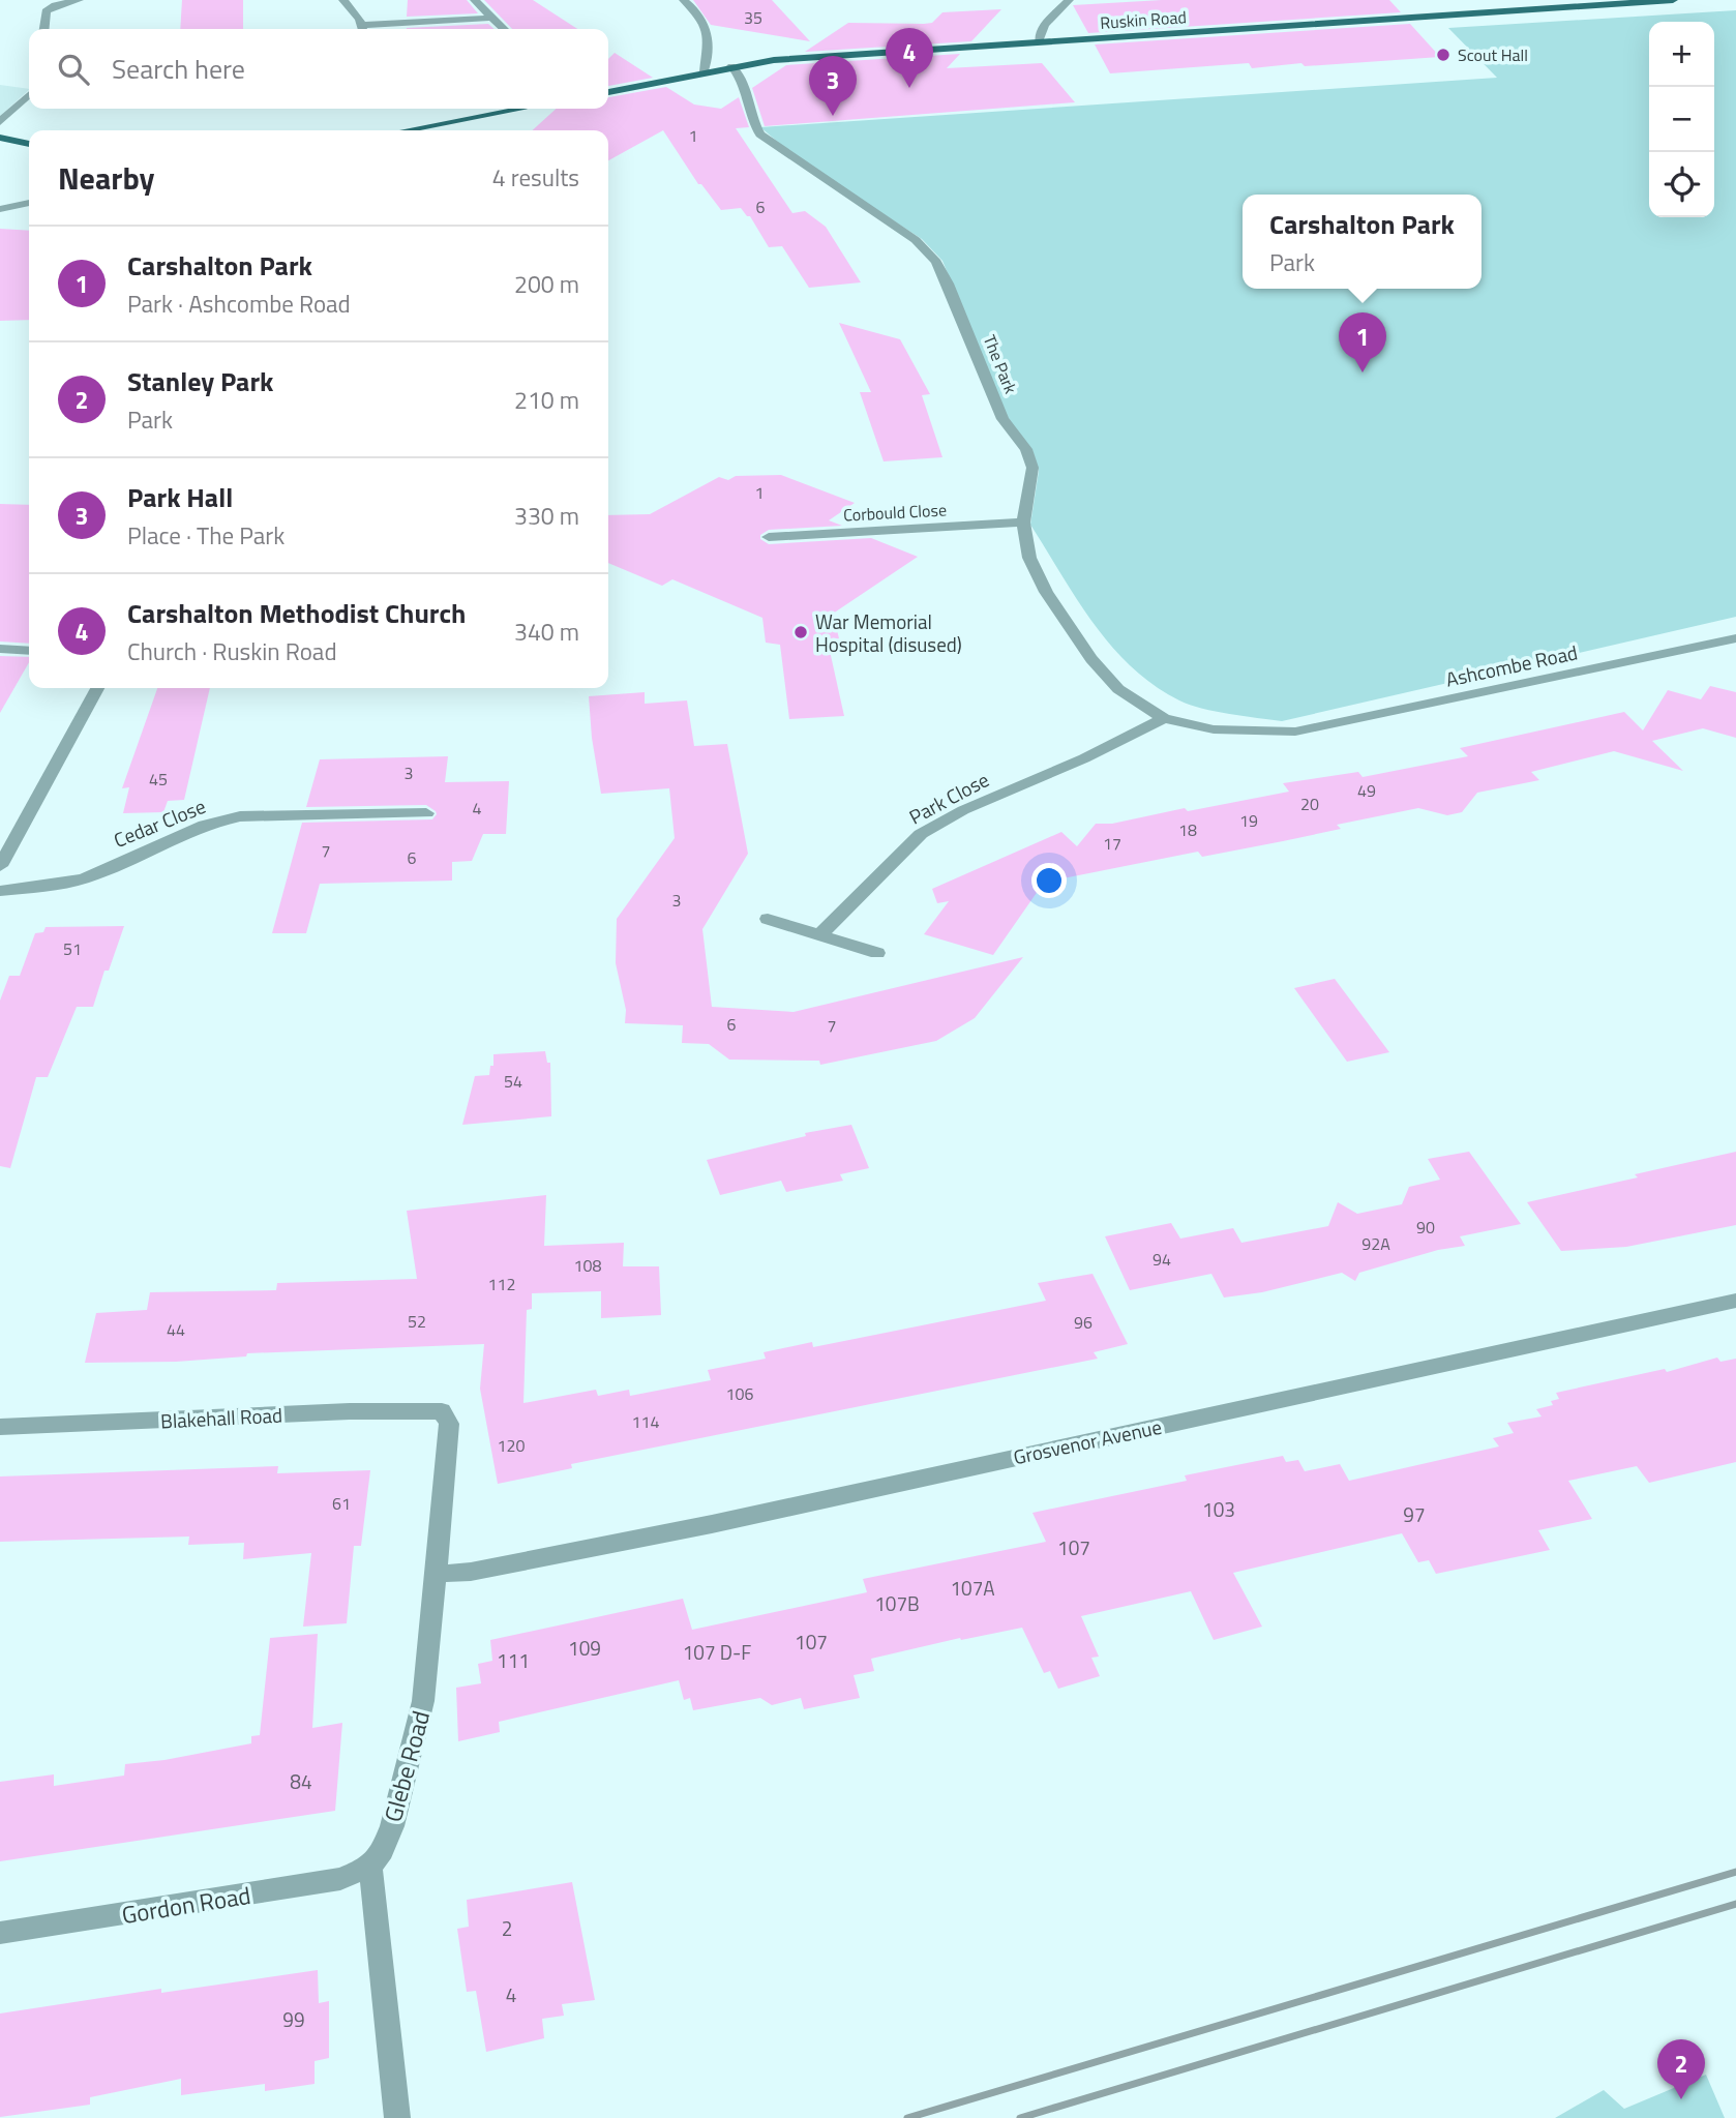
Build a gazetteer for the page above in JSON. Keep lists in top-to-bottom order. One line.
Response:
{"streets":{"main road":["Ruskin Road"],"street":["The Park","Corbould Close","Ashcombe Road","Park Close","Cedar Close","Blakehall Road","Grosvenor Avenue","Glebe Road","Gordon Road"]},"crossings":[["Ruskin Road","The Park"],["The Park","Corbould Close"],["The Park","Ashcombe Road"],["The Park","Park Close"],["Blakehall Road","Glebe Road"],["Grosvenor Avenue","Glebe Road"],["Glebe Road","Gordon Road"]],"places":["Scout Hall","War Memorial Hospital (disused)"],"house_numbers":["35","1","6","1","3","45","49","20","4","19","18","17","7","6","3","51","6","7","54","90","92A","94","108","112","52","96","44","106","114","120","61","103","97","107","107A","107B","107","109","107 D-F","111","84","2","4","99"],"page":{"map_buttons":["+","−"],"pins":["4","3","1","2"],"search":"Search here","heading":["Nearby","4 results"],"popup":["Carshalton Park","Park"],"list":[{"mark":"1","name":"Carshalton Park","note":"Park · Ashcombe Road","value":"200 m"},{"mark":"2","name":"Stanley Park","note":"Park","value":"210 m"},{"mark":"3","name":"Park Hall","note":"Place · The Park","value":"330 m"},{"mark":"4","name":"Carshalton Methodist Church","note":"Church · Ruskin Road","value":"340 m"}]}}
